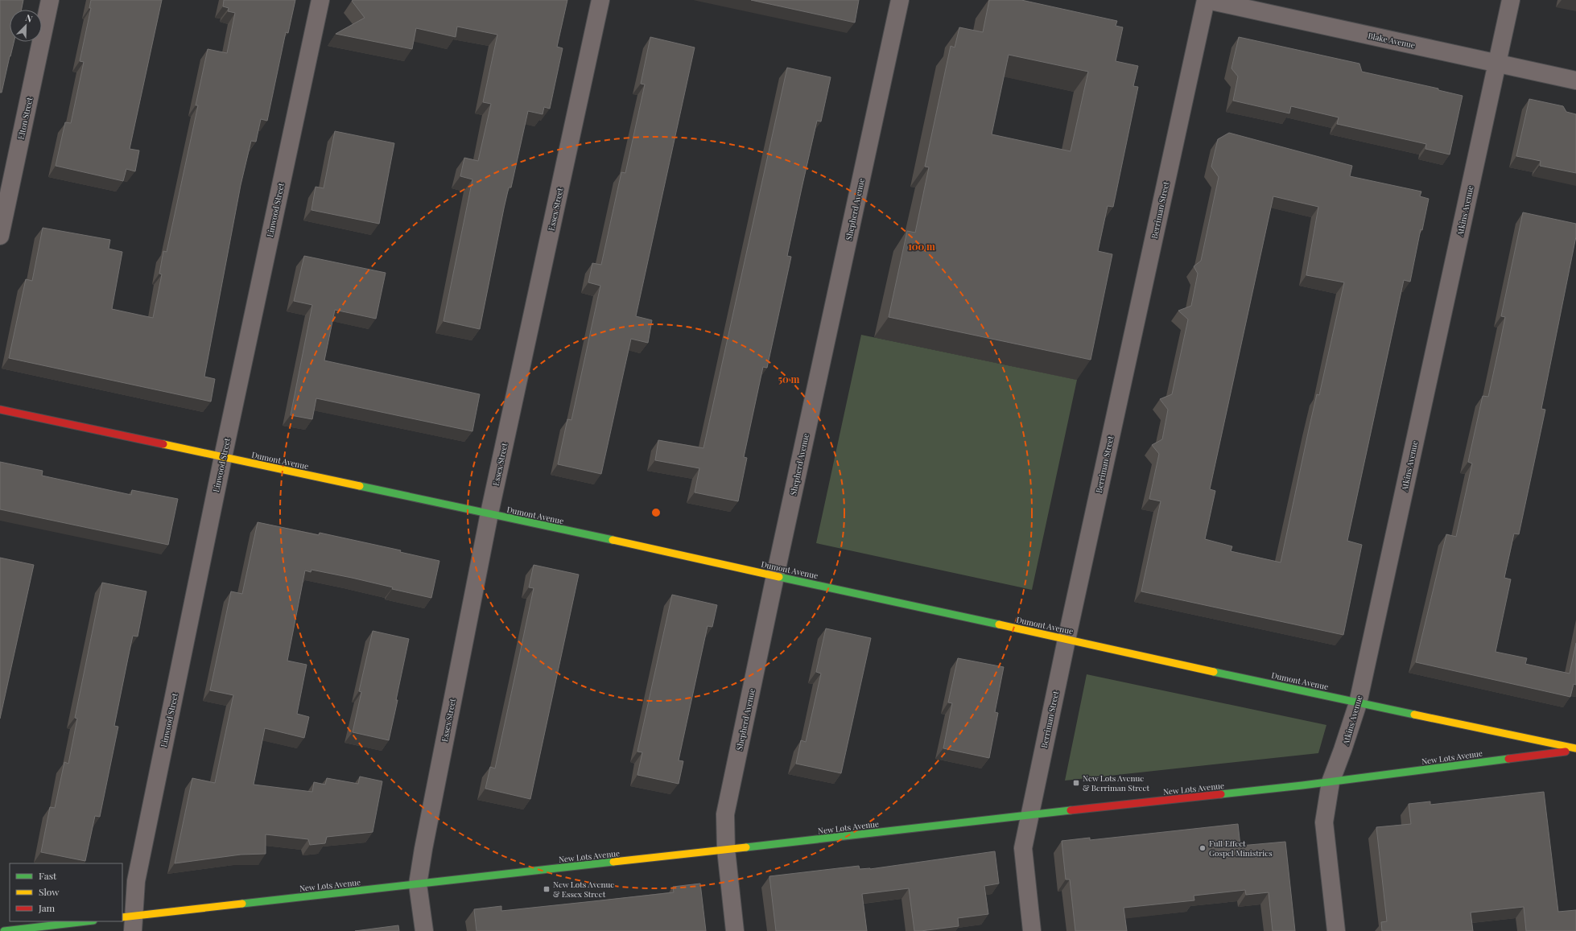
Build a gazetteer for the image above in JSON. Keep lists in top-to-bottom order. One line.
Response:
{"streets":{"street":["Blake Avenue","Elton Street","Essex Street","Shepherd Avenue","Linwood Street","Berriman Street","Atkins Avenue","Dumont Avenue","New Lots Avenue"]},"crossings":[["Blake Avenue","Berriman Street"],["Blake Avenue","Atkins Avenue"],["Essex Street","Dumont Avenue"],["Essex Street","New Lots Avenue"],["Shepherd Avenue","Dumont Avenue"],["Shepherd Avenue","New Lots Avenue"],["Linwood Street","Dumont Avenue"],["Linwood Street","New Lots Avenue"],["Berriman Street","Dumont Avenue"],["Berriman Street","New Lots Avenue"],["Atkins Avenue","Dumont Avenue"],["Atkins Avenue","New Lots Avenue"],["Dumont Avenue","New Lots Avenue"]],"places":{"transit":["New Lots Avenue & Berriman Street","New Lots Avenue & Essex Street"],"other":["Full Effect Gospel Ministries"]},"legend":["Fast","Slow","Jam"],"north":"top right","rings":["100 m","50 m"]}
